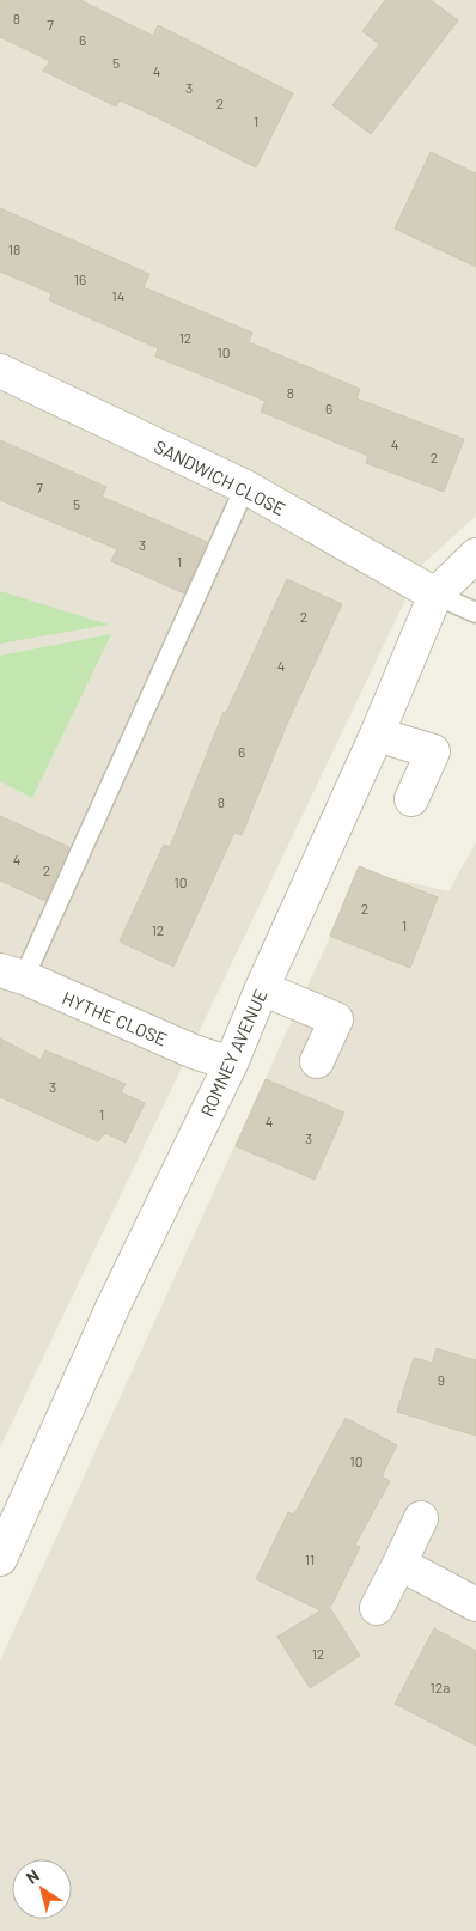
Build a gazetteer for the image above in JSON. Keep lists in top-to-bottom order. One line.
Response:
{"streets":{"street":["SANDWICH CLOSE","HYTHE CLOSE","ROMNEY AVENUE"]},"crossings":[["SANDWICH CLOSE","ROMNEY AVENUE"],["HYTHE CLOSE","ROMNEY AVENUE"]],"house_numbers":["8","7","6","5","4","3","2","1","18","16","14","12","10","8","6","4","2","7","5","3","1","2","4","6","8","4","2","10","2","1","12","3","1","4","3","9","10","11","12","12a"],"north":"top left"}
